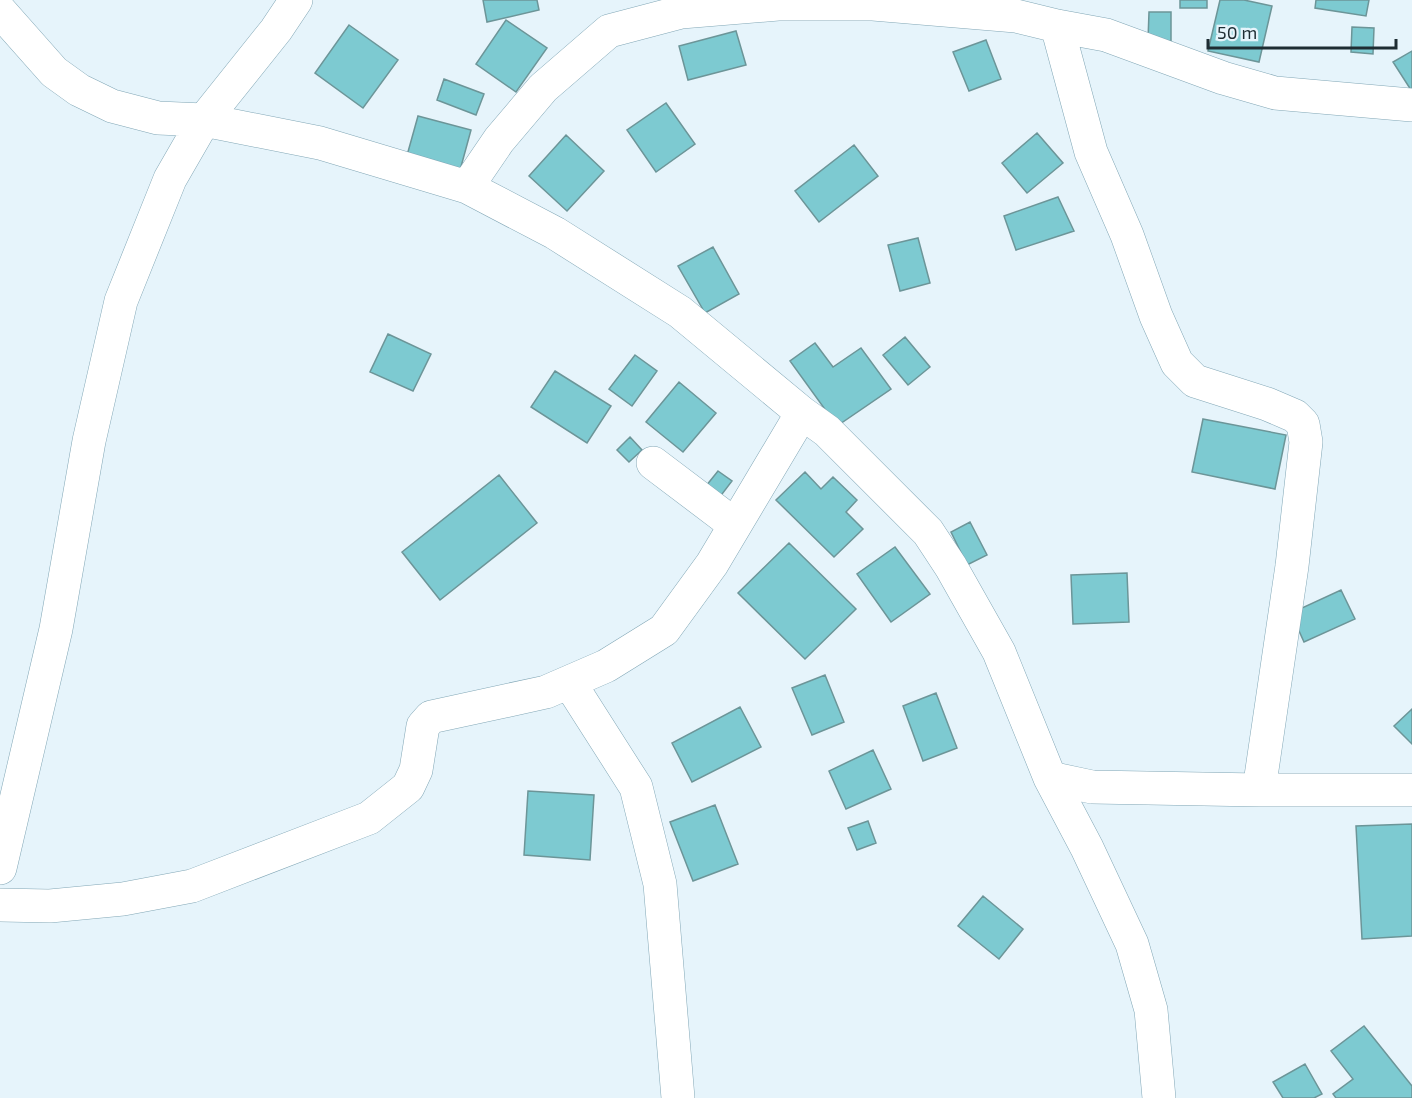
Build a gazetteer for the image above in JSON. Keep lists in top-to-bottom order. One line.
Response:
{"scale_bar":"50 m"}
